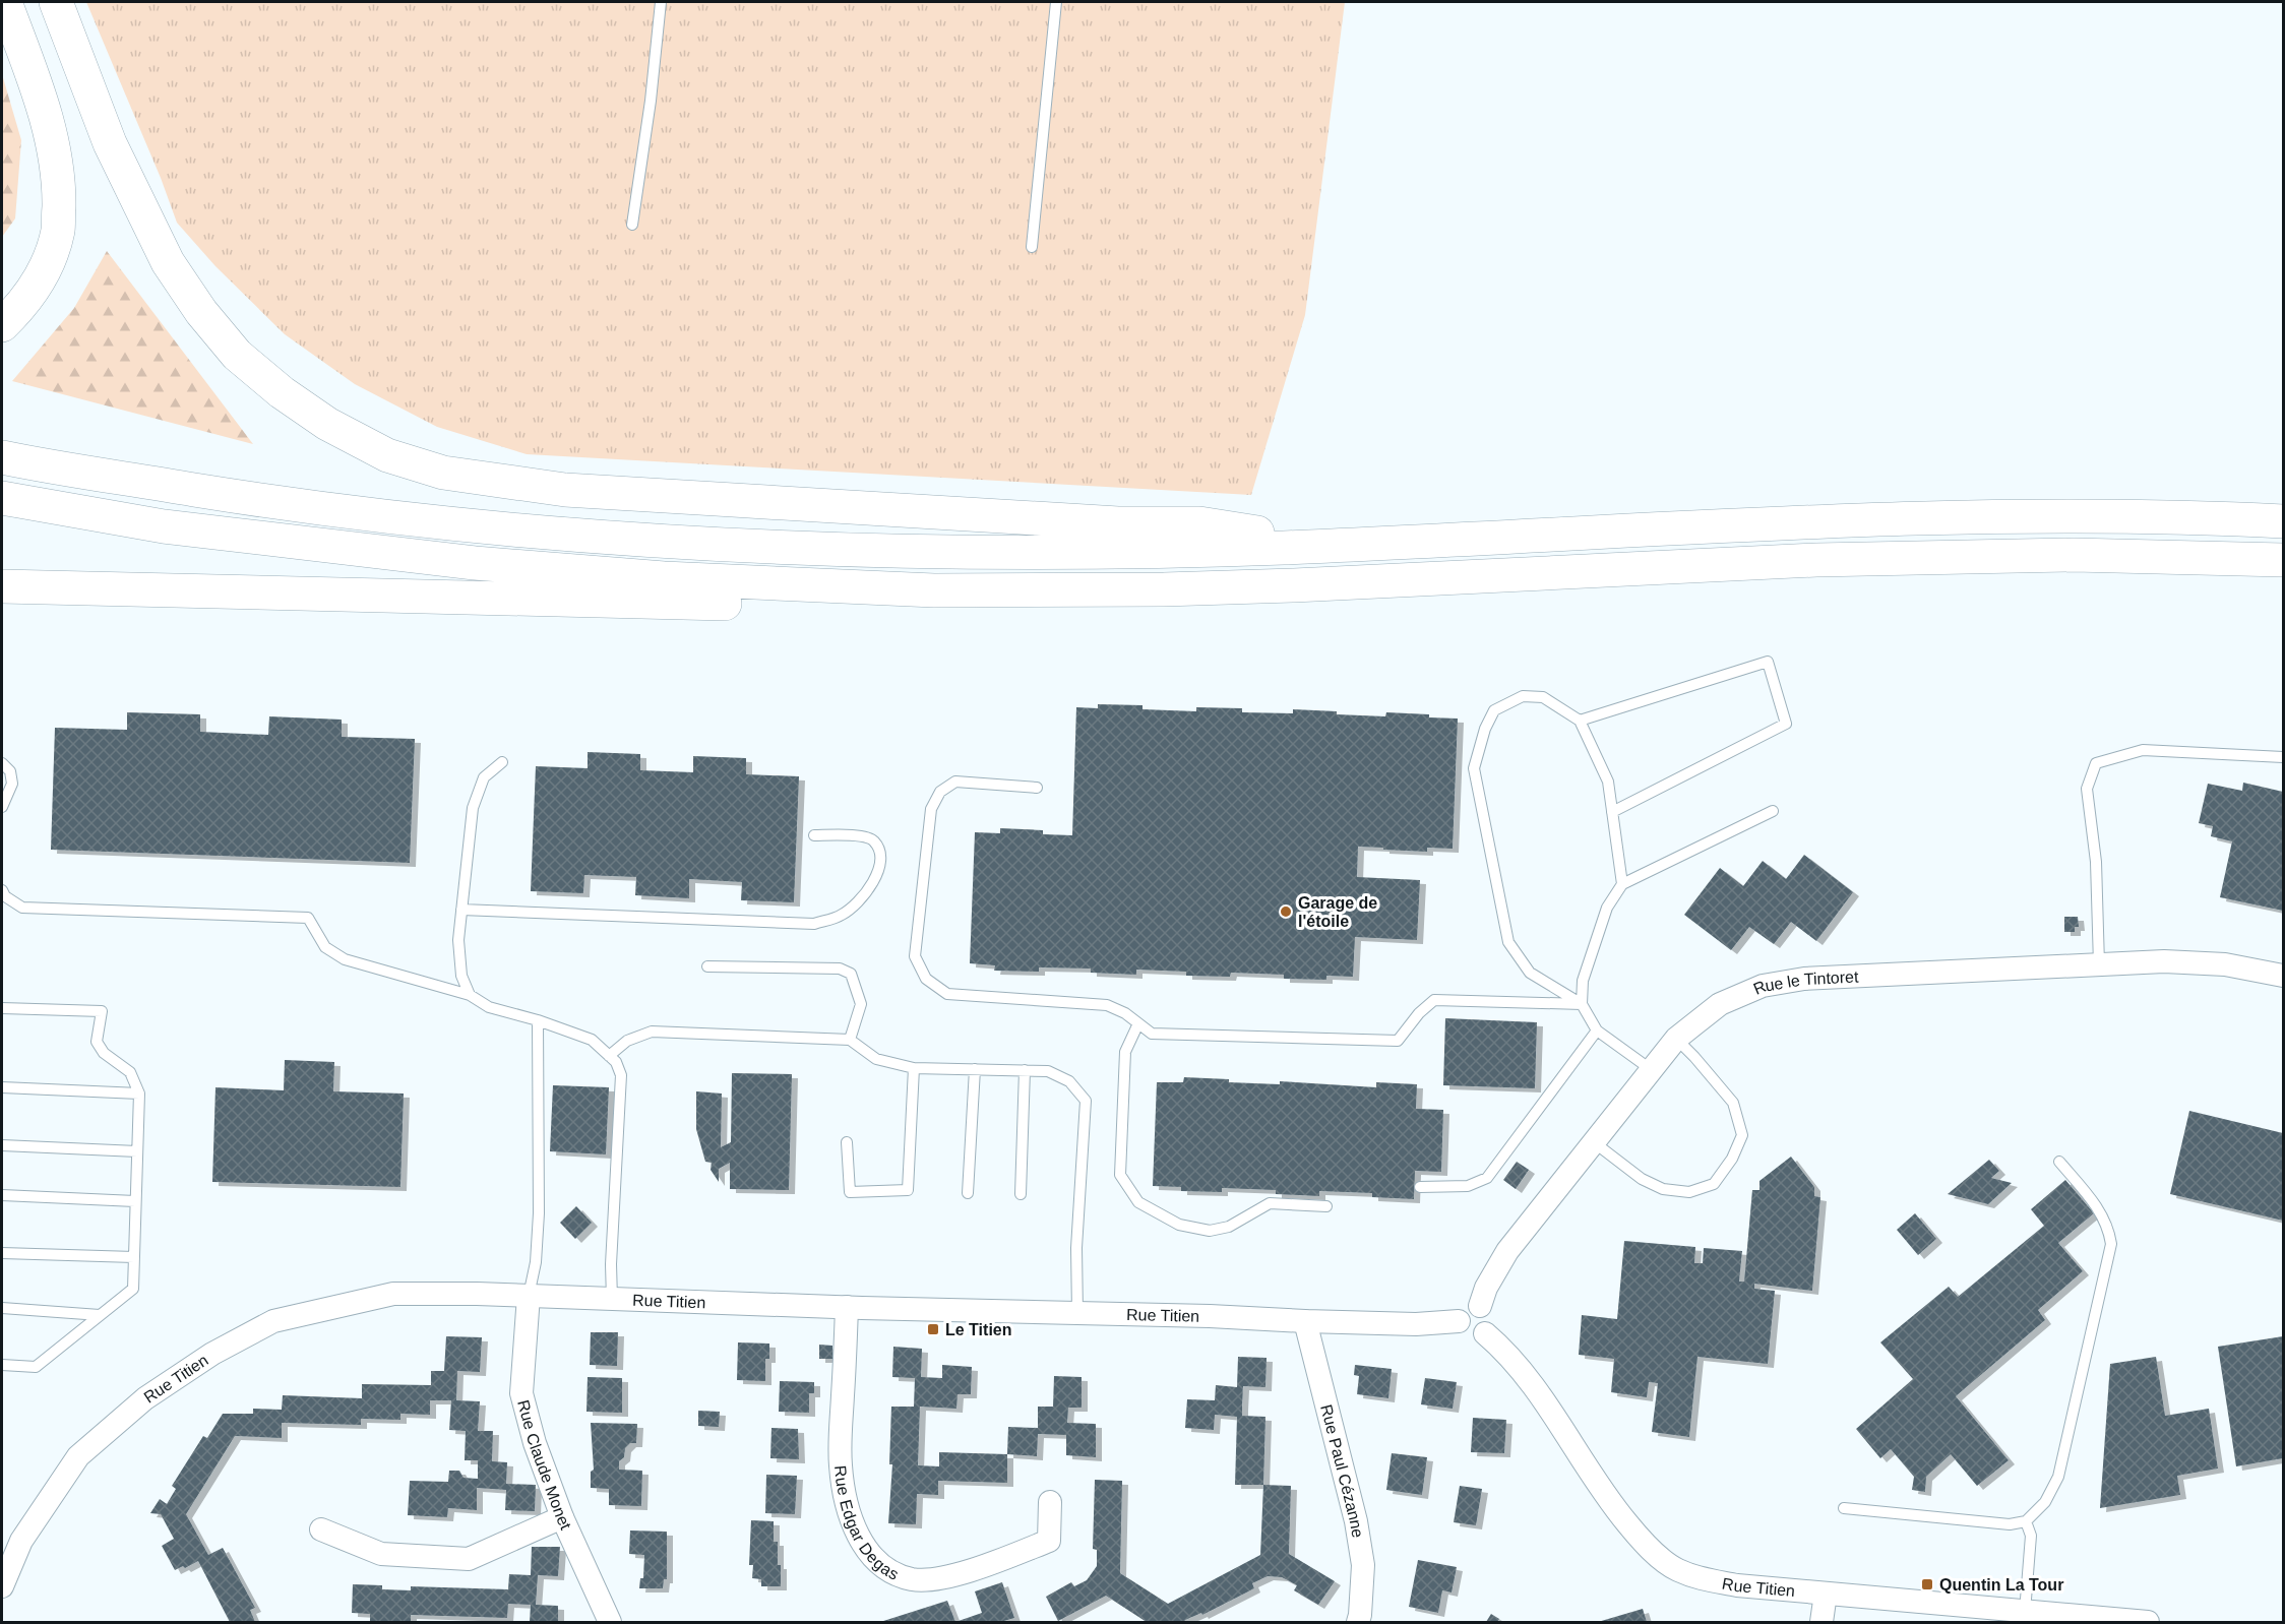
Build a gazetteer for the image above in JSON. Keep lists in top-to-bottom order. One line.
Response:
{"streets":{"street":["Rue le Tintoret","Rue Titien","Rue Claude Monet","Rue Paul Cézanne","Rue Edgar Degas"]},"crossings":[["Rue le Tintoret","Rue Titien"],["Rue Titien","Rue Claude Monet"],["Rue Titien","Rue Paul Cézanne"],["Rue Titien","Rue Edgar Degas"]],"places":{"other":["Garage de l'étoile"],"transit":["Le Titien","Quentin La Tour"]}}
